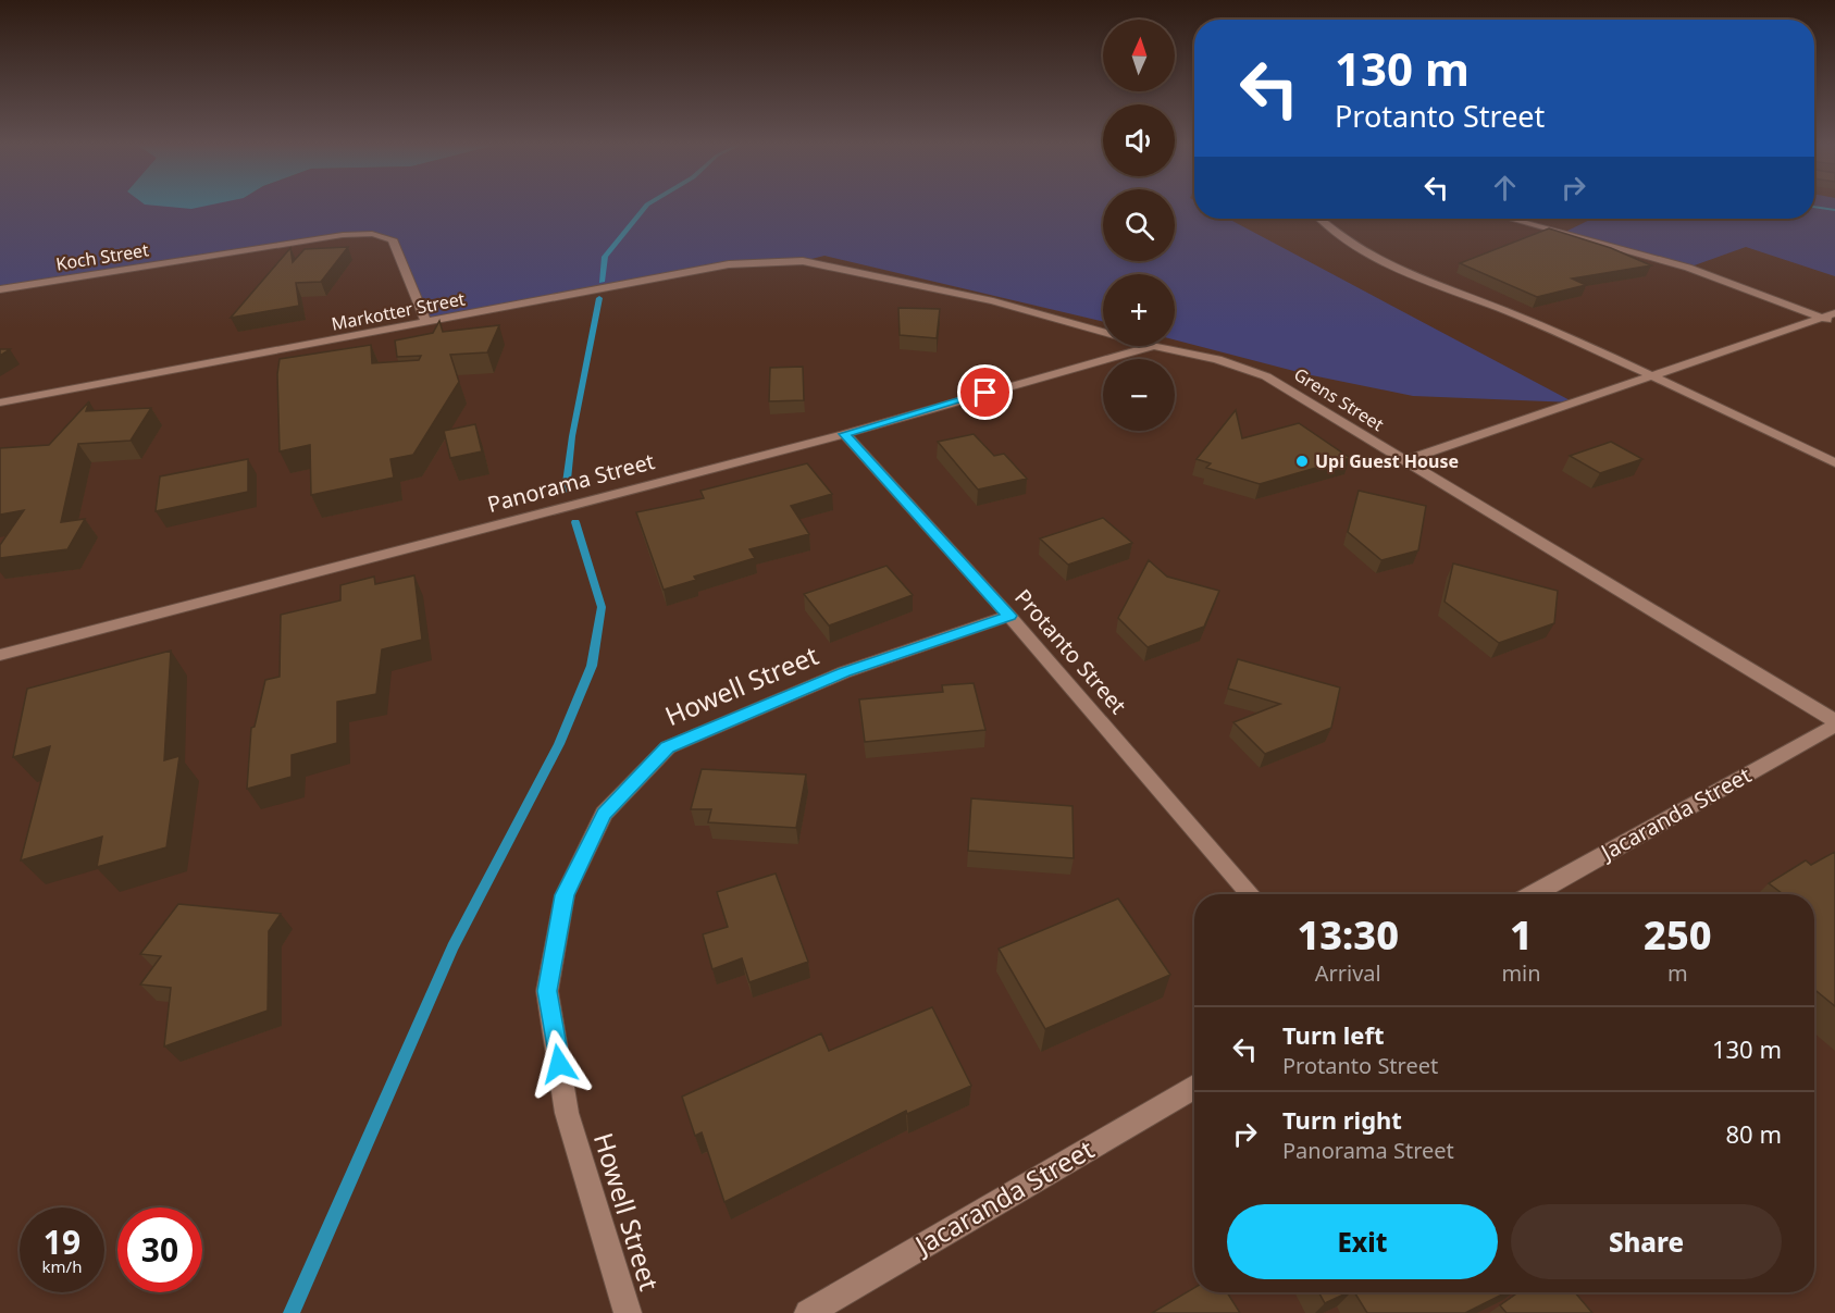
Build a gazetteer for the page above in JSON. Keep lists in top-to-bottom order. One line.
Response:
{"streets":{"street":["Koch Street","Markotter Street","Grens Street","Panorama Street","Protanto Street","Howell Street","Jacaranda Street"]},"crossings":[["Koch Street","Markotter Street"],["Markotter Street","Grens Street"],["Grens Street","Panorama Street"],["Grens Street","Jacaranda Street"],["Panorama Street","Protanto Street"],["Protanto Street","Howell Street"]],"places":["Upi Guest House"],"north":"top","page":{"map_buttons":["+","−"],"turn":["130 m","Protanto Street"],"eta":["13:30","Arrival","1","min","250","m"],"list":[{"name":"Turn left","note":"Protanto Street","value":"130 m"},{"name":"Turn right","note":"Panorama Street","value":"80 m"}],"buttons":["Exit","Share"],"speed":"19 km/h","limit":"30"}}
